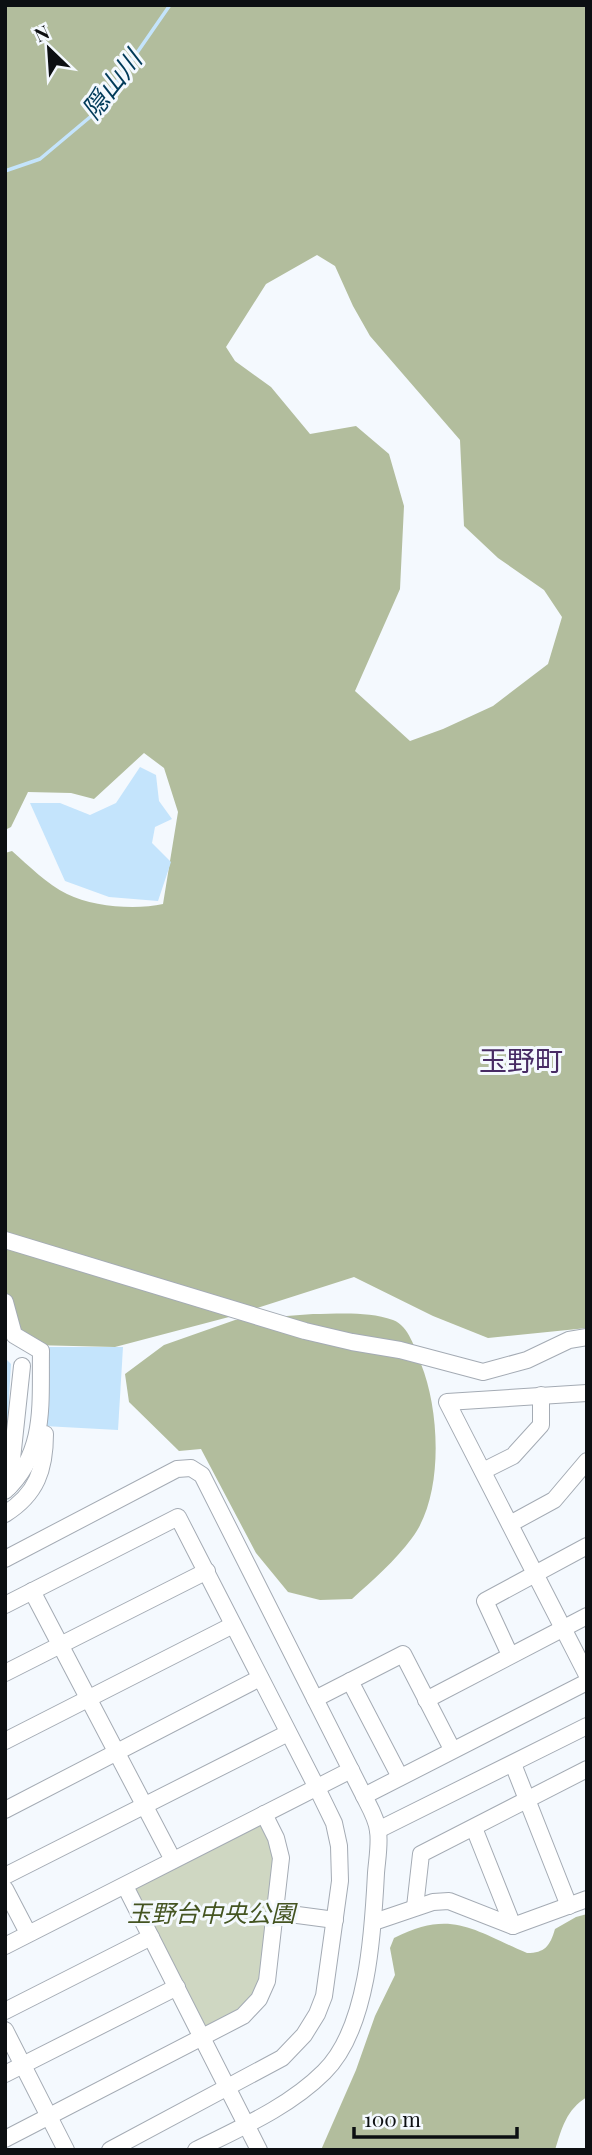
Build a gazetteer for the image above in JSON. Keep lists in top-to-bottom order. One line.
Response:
{"districts":["玉野町"],"water":["隠山川"],"parks":["玉野台中央公園"],"scale_bar":"100 m","north":"top left"}
